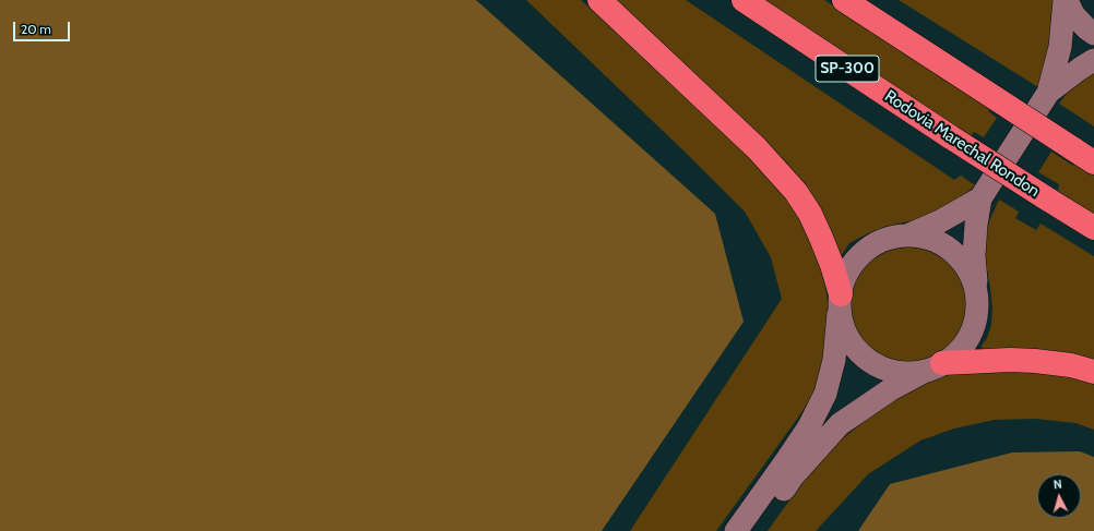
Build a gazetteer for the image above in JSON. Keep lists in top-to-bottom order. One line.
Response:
{"streets":{"highway":["SP-300","Rodovia Marechal Rondon"]},"scale_bar":"20 m","north":"top"}
